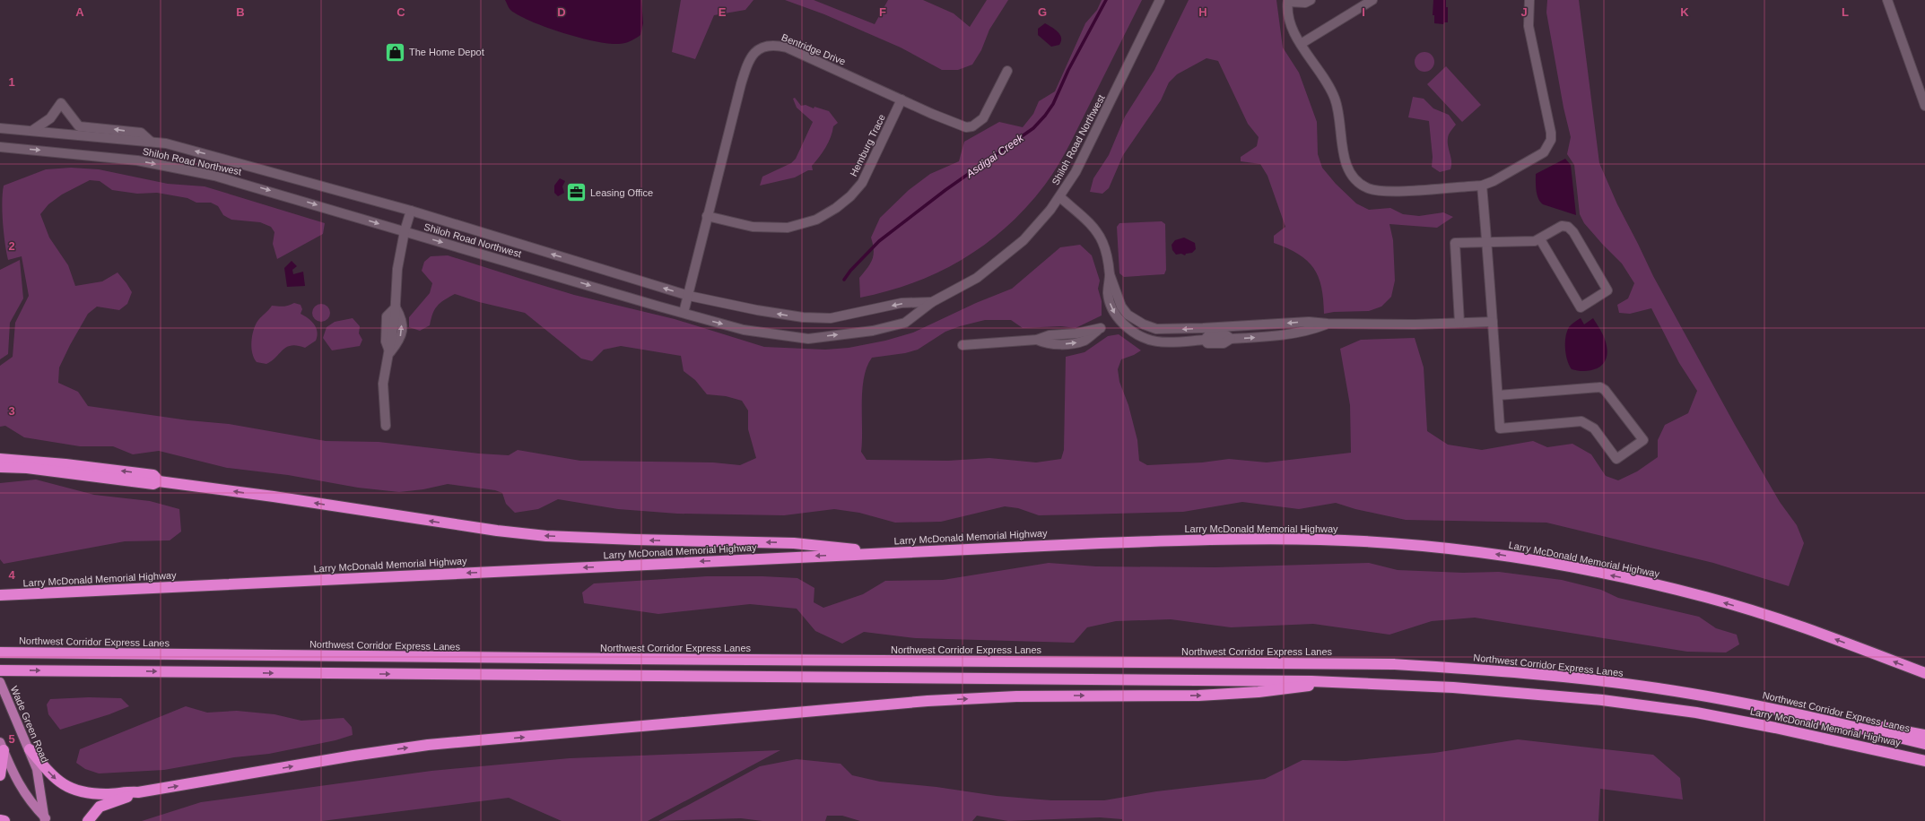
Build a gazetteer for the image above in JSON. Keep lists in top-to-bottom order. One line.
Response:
{"streets":{"highway":["Larry McDonald Memorial Highway","Northwest Corridor Express Lanes"],"main road":["Wade Green Road"],"street":["Bentridge Drive","Shiloh Road Northwest","Hemburg Trace"]},"crossings":[["Bentridge Drive","Shiloh Road Northwest"],["Bentridge Drive","Hemburg Trace"]],"water":["Asdigai Creek"],"places":{"shop":["The Home Depot"],"office":["Leasing Office"]},"grid":{"columns":["A","B","C","D","E","F","G","H","I","J","K","L"],"rows":["1","2","3","4","5"]}}
